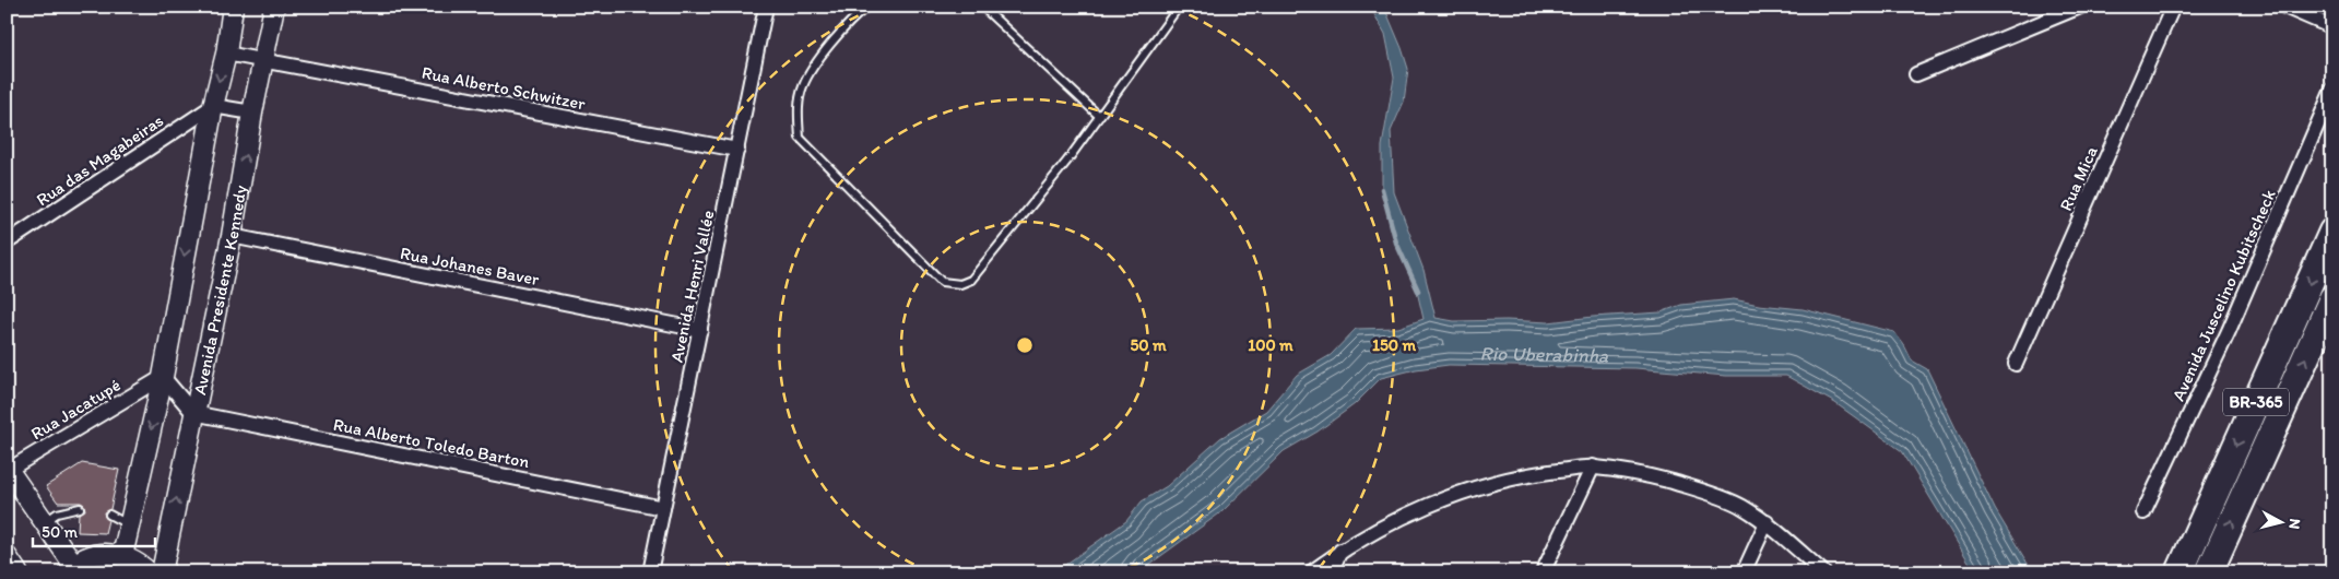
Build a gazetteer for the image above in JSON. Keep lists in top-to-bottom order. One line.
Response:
{"streets":{"highway":["BR-365"],"street":["Rua Alberto Schwitzer","Rua das Magabeiras","Rua Mica","Rua Johanes Baver","Avenida Henri Vallée","Avenida Presidente Kennedy","Avenida Juscelino Kubitscheck","Rua Jacatupé","Rua Alberto Toledo Barton"]},"crossings":[["Rua Alberto Schwitzer","Avenida Henri Vallée"],["Rua Alberto Schwitzer","Avenida Presidente Kennedy"],["Rua das Magabeiras","Avenida Presidente Kennedy"],["Rua Johanes Baver","Avenida Henri Vallée"],["Rua Johanes Baver","Avenida Presidente Kennedy"],["Avenida Henri Vallée","Rua Alberto Toledo Barton"],["Avenida Presidente Kennedy","Rua Jacatupé"],["Avenida Presidente Kennedy","Rua Alberto Toledo Barton"]],"water":["Rio Uberabinha"],"scale_bar":"50 m","north":"right","rings":["50 m","100 m","150 m"]}
